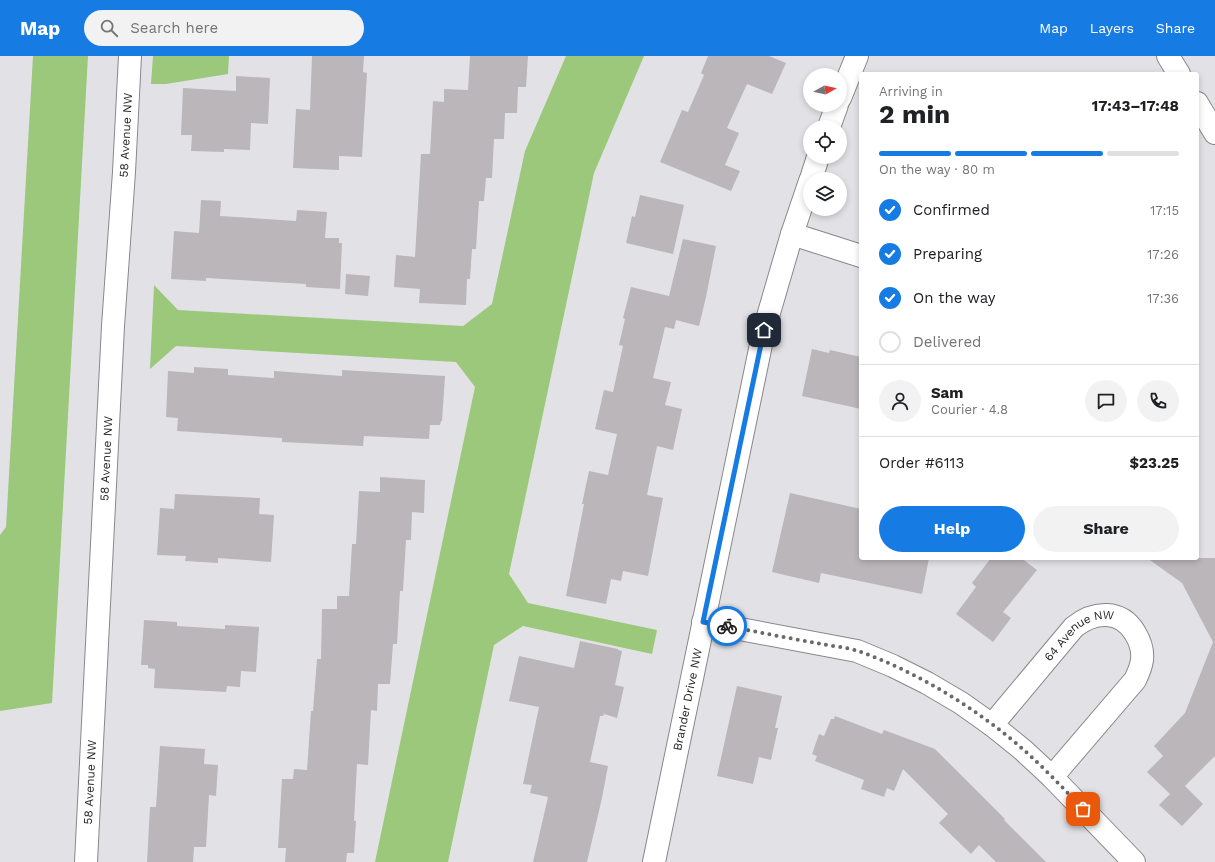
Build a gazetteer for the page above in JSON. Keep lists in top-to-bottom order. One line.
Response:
{"streets":{"street":["58 Avenue NW","64 Avenue NW","Brander Drive NW"]},"north":"right","page":{"header":"Map","search":"Search here","nav":["Map","Layers","Share"],"heading":["2 min","Arriving in","17:43–17:48"],"panel":["Sam","Courier · 4.8","Order #6113","$23.25"],"bar":"On the way · 80 m","list":[["Confirmed","17:15"],["Preparing","17:26"],["On the way","17:36"],"Delivered"],"buttons":["Help","Share"]}}
